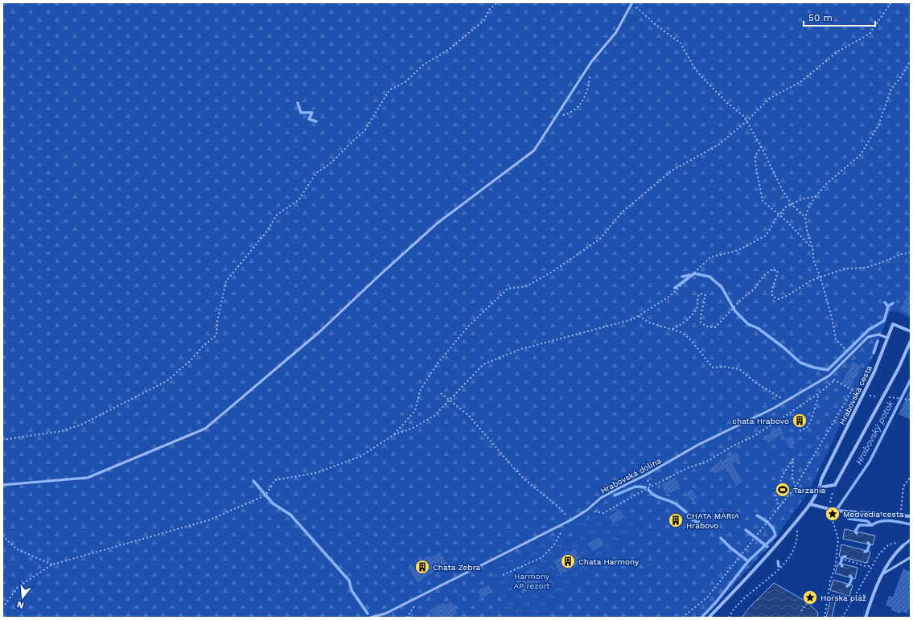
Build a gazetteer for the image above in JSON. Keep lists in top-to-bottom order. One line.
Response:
{"streets":{"street":["Hrabovská cesta"],"lane":["Hrabovská dolina"]},"crossings":[["Hrabovská cesta","Hrabovská dolina"]],"water":["Hrabovský potok"],"parks":["Harmony AP rezort"],"places":{"building":["chata Hrabovo","CHATA MÁRIA Hrabovo","Chata Harmony","Chata Zebra"],"sports":["Tarzania"],"place":["Medvedia cesta","Horská pláž"]},"scale_bar":"50 m","north":"bottom"}
